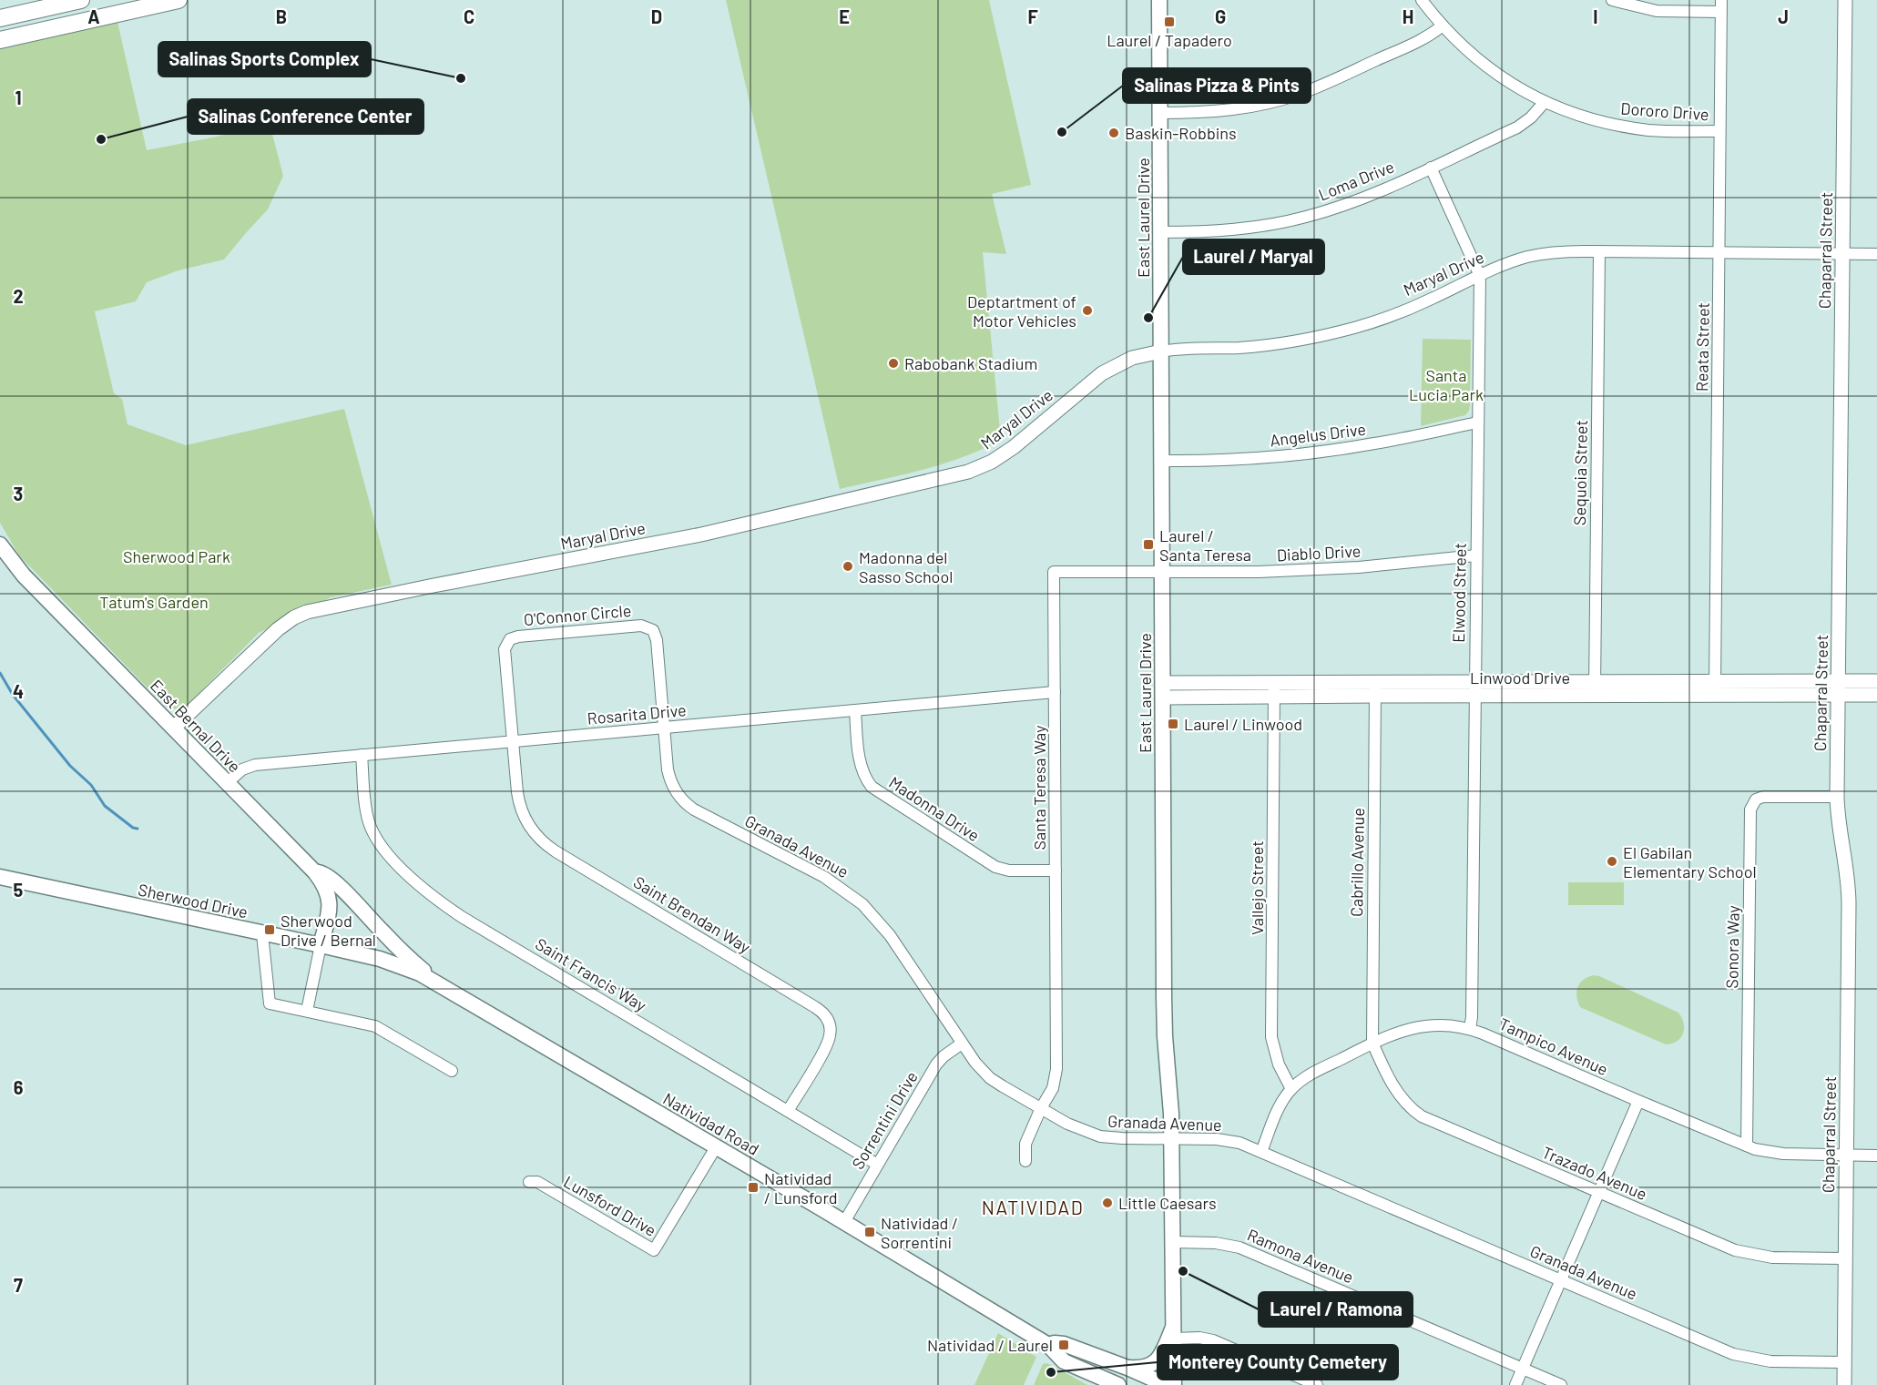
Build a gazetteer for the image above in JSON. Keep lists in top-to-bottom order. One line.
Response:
{"streets":{"main road":["East Laurel Drive","East Bernal Drive","Sherwood Drive","Natividad Road"],"street":["Dororo Drive","Loma Drive","Chaparral Street","Maryal Drive","Reata Street","Angelus Drive","Sequoia Street","Diablo Drive","Elwood Street","O'Connor Circle","Linwood Drive","Rosarita Drive","Santa Teresa Way","Madonna Drive","Granada Avenue","Cabrillo Avenue","Vallejo Street","Saint Brendan Way","Sonora Way","Saint Francis Way","Tampico Avenue","Sorrentini Drive","Trazado Avenue","Lunsford Drive","Ramona Avenue"]},"crossings":[["Dororo Drive","Loma Drive"],["Dororo Drive","Reata Street"],["Loma Drive","East Laurel Drive"],["Loma Drive","Elwood Street"],["East Laurel Drive","Maryal Drive"],["East Laurel Drive","Angelus Drive"],["East Laurel Drive","Diablo Drive"],["East Laurel Drive","Linwood Drive"],["East Laurel Drive","Santa Teresa Way"],["East Laurel Drive","Granada Avenue"],["East Laurel Drive","Ramona Avenue"],["Chaparral Street","Maryal Drive"],["Chaparral Street","Linwood Drive"],["Chaparral Street","Granada Avenue"],["Chaparral Street","Sonora Way"],["Chaparral Street","Tampico Avenue"],["Chaparral Street","Trazado Avenue"],["Maryal Drive","Reata Street"],["Maryal Drive","Sequoia Street"],["Maryal Drive","Elwood Street"],["Maryal Drive","East Bernal Drive"],["Reata Street","Linwood Drive"],["Angelus Drive","Elwood Street"],["Sequoia Street","Linwood Drive"],["Diablo Drive","Elwood Street"],["Diablo Drive","Santa Teresa Way"],["Elwood Street","Linwood Drive"],["Elwood Street","Tampico Avenue"],["O'Connor Circle","Rosarita Drive"],["O'Connor Circle","Granada Avenue"],["O'Connor Circle","Saint Brendan Way"],["Linwood Drive","Cabrillo Avenue"],["Linwood Drive","Vallejo Street"],["Rosarita Drive","East Bernal Drive"],["Rosarita Drive","Santa Teresa Way"],["Rosarita Drive","Madonna Drive"],["Rosarita Drive","Granada Avenue"],["Rosarita Drive","Saint Brendan Way"],["Rosarita Drive","Saint Francis Way"],["East Bernal Drive","Sherwood Drive"],["Santa Teresa Way","Madonna Drive"],["Santa Teresa Way","Granada Avenue"],["Granada Avenue","Tampico Avenue"],["Granada Avenue","Sorrentini Drive"],["Cabrillo Avenue","Tampico Avenue"],["Cabrillo Avenue","Trazado Avenue"],["Vallejo Street","Tampico Avenue"],["Sherwood Drive","Natividad Road"],["Saint Brendan Way","Saint Francis Way"],["Sonora Way","Tampico Avenue"],["Saint Francis Way","Sorrentini Drive"],["Tampico Avenue","Trazado Avenue"],["Sorrentini Drive","Natividad Road"],["Natividad Road","Lunsford Drive"]],"districts":["NATIVIDAD"],"parks":["Santa Lucia Park","Sherwood Park","Tatum's Garden"],"places":{"transit":["Laurel / Tapadero","Laurel / Santa Teresa","Laurel / Linwood","Sherwood Drive / Bernal","Natividad / Lunsford","Natividad / Sorrentini","Natividad / Laurel"],"other":["Salinas Sports Complex","Salinas Pizza & Pints","Baskin-Robbins","Salinas Conference Center","Deptartment of Motor Vehicles","Laurel / Maryal","Rabobank Stadium","Madonna del Sasso School","El Gabilan Elementary School","Little Caesars","Laurel / Ramona","Monterey County Cemetery"]},"grid":{"columns":["A","B","C","D","E","F","G","H","I","J"],"rows":["1","2","3","4","5","6","7"]}}
